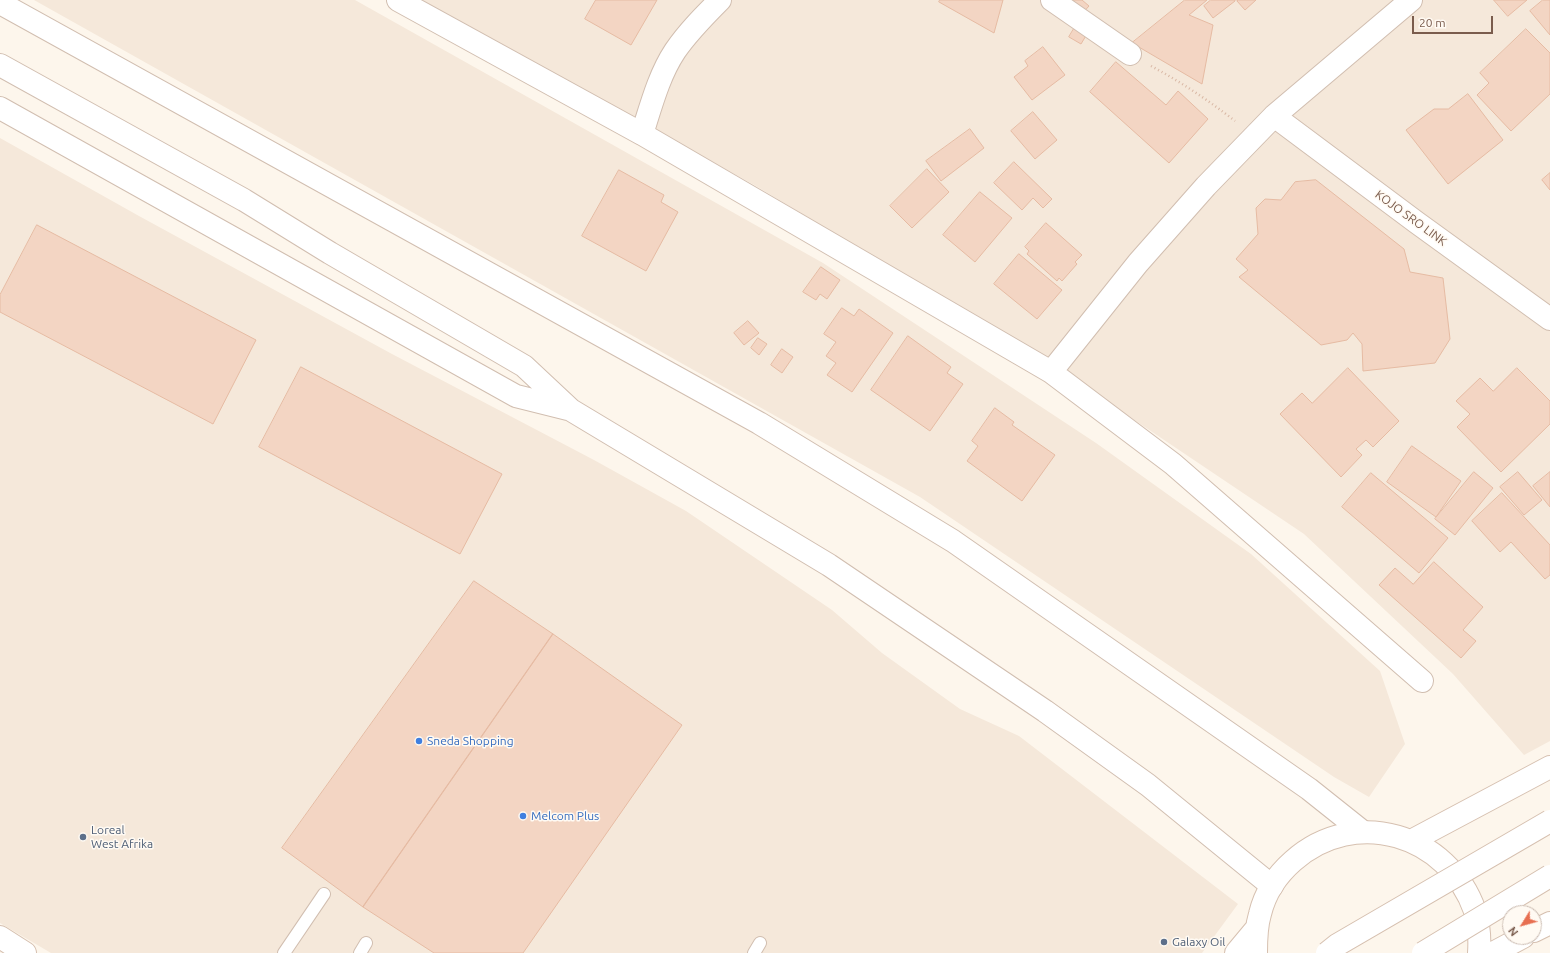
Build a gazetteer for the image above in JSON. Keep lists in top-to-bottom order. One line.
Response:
{"streets":{"street":["KOJO SRO LINK"]},"places":["Sneda Shopping","Melcom Plus","Loreal West Afrika","Galaxy Oil"],"scale_bar":"20 m","north":"bottom left"}
